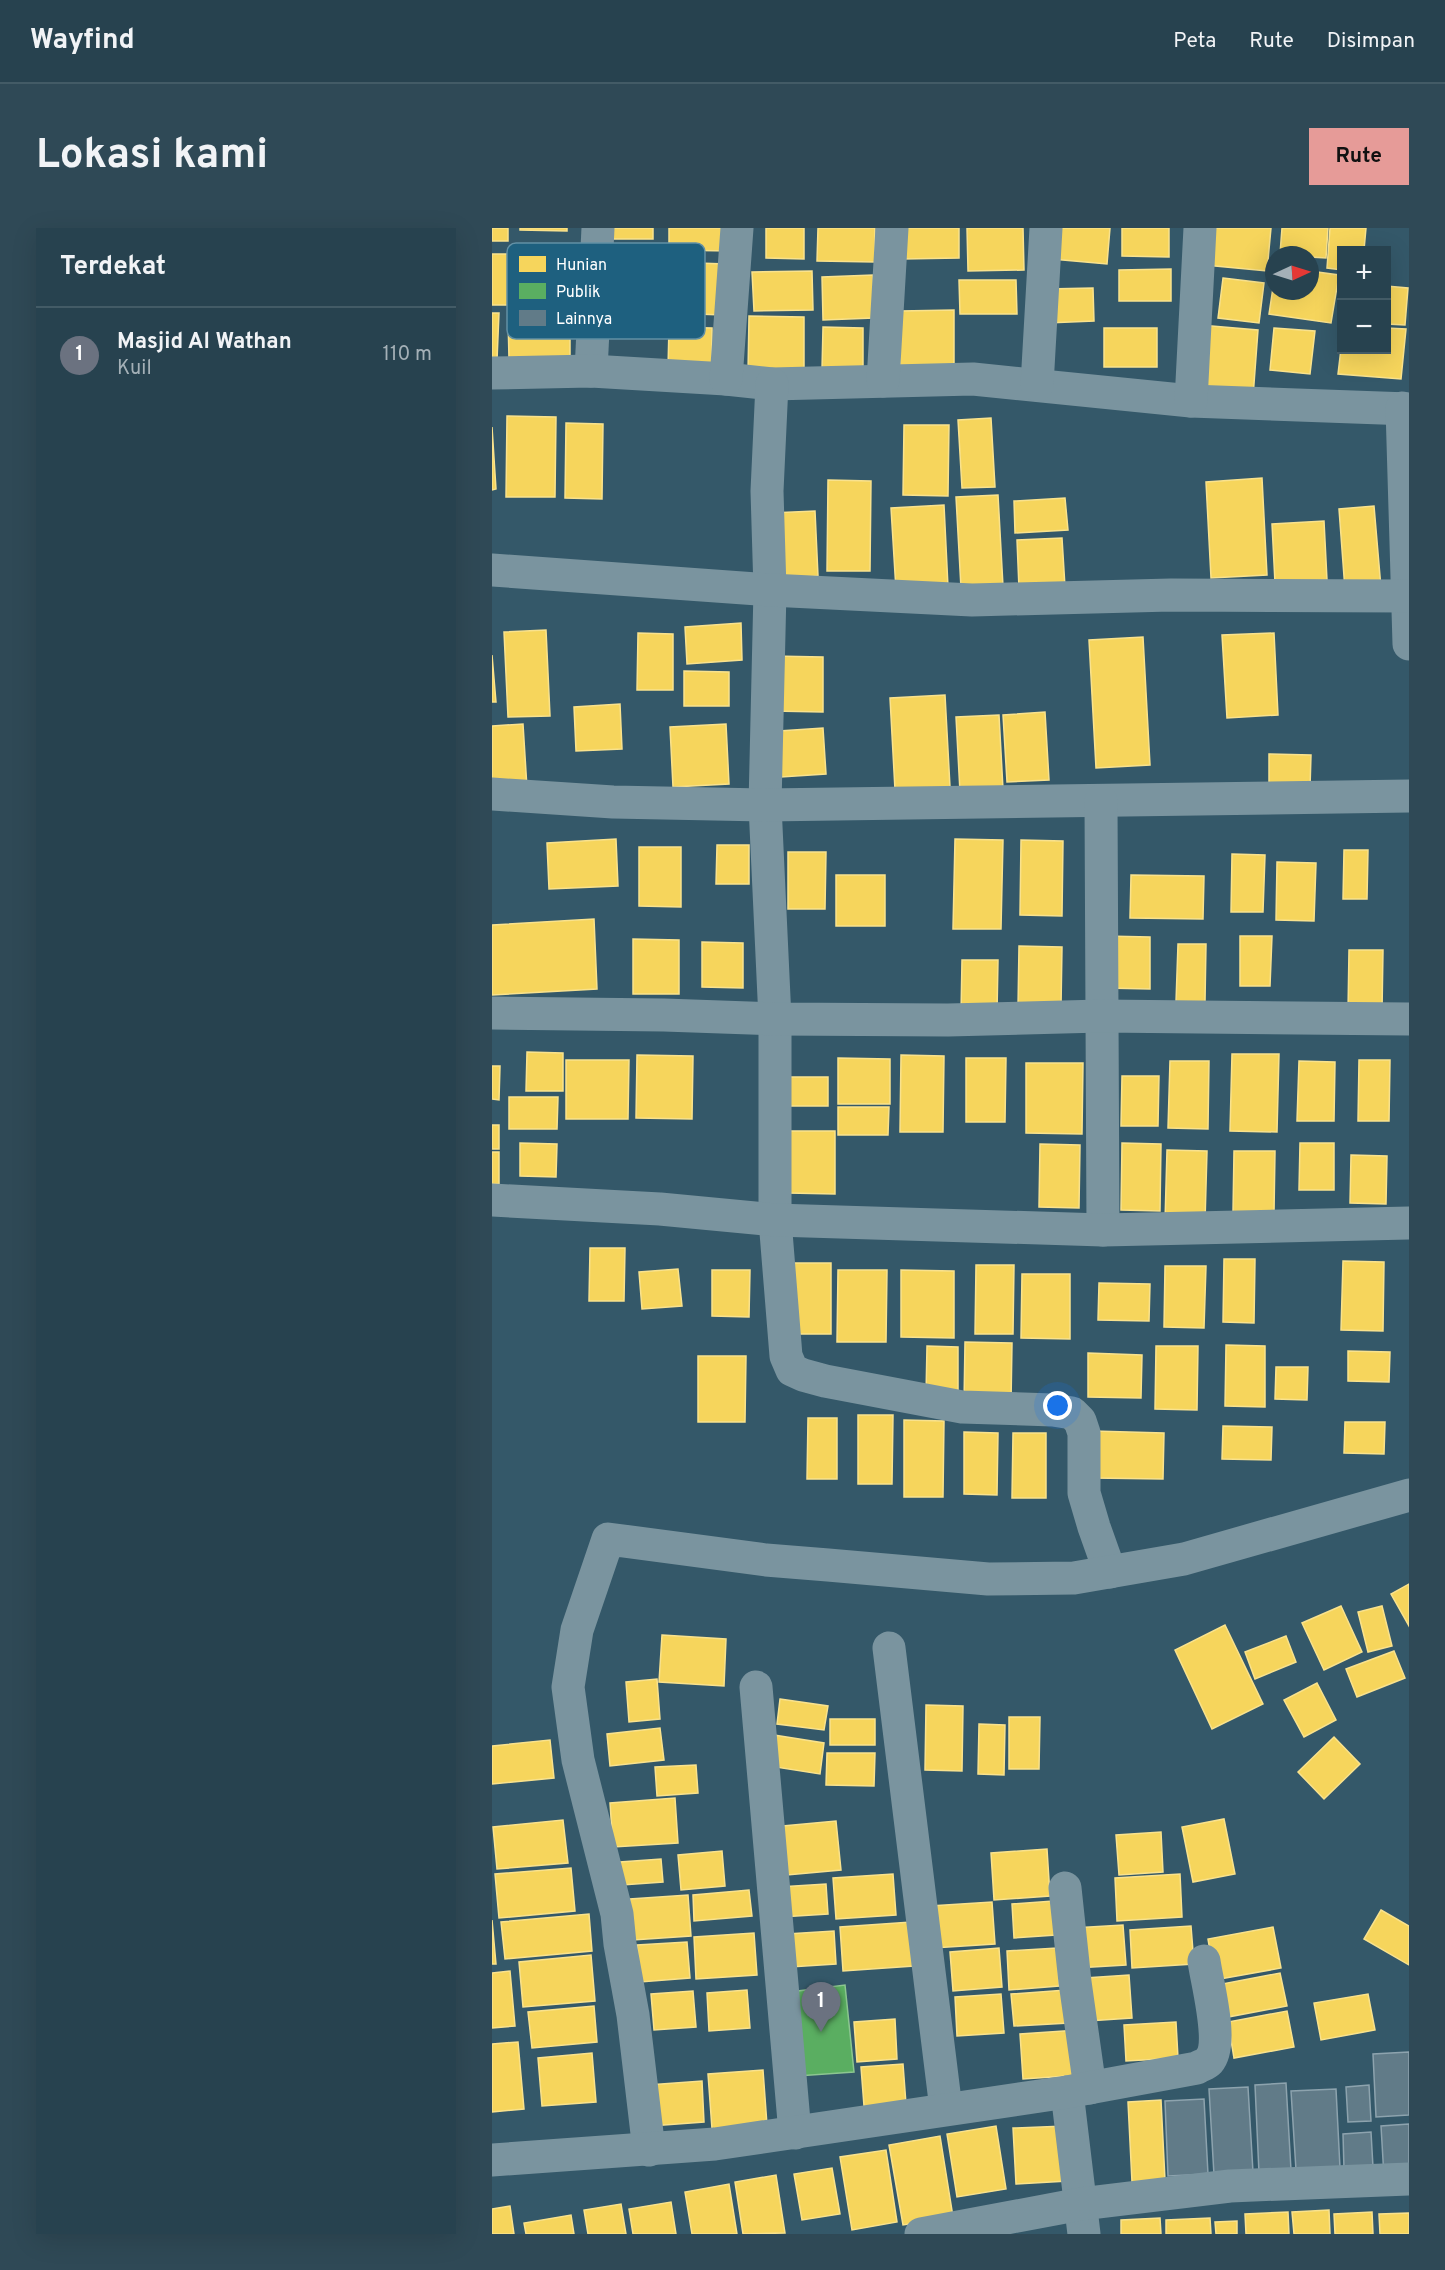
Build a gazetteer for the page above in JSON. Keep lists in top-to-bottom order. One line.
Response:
{"legend":["Hunian","Publik","Lainnya"],"north":"right","page":{"header":"Wayfind","nav":["Peta","Rute","Disimpan"],"buttons":"Rute","title":"Lokasi kami","heading":"Terdekat","map_buttons":["+","−"],"list":[{"mark":"1","name":"Masjid Al Wathan","note":"Kuil","value":"110 m"}],"pins":"1"}}
